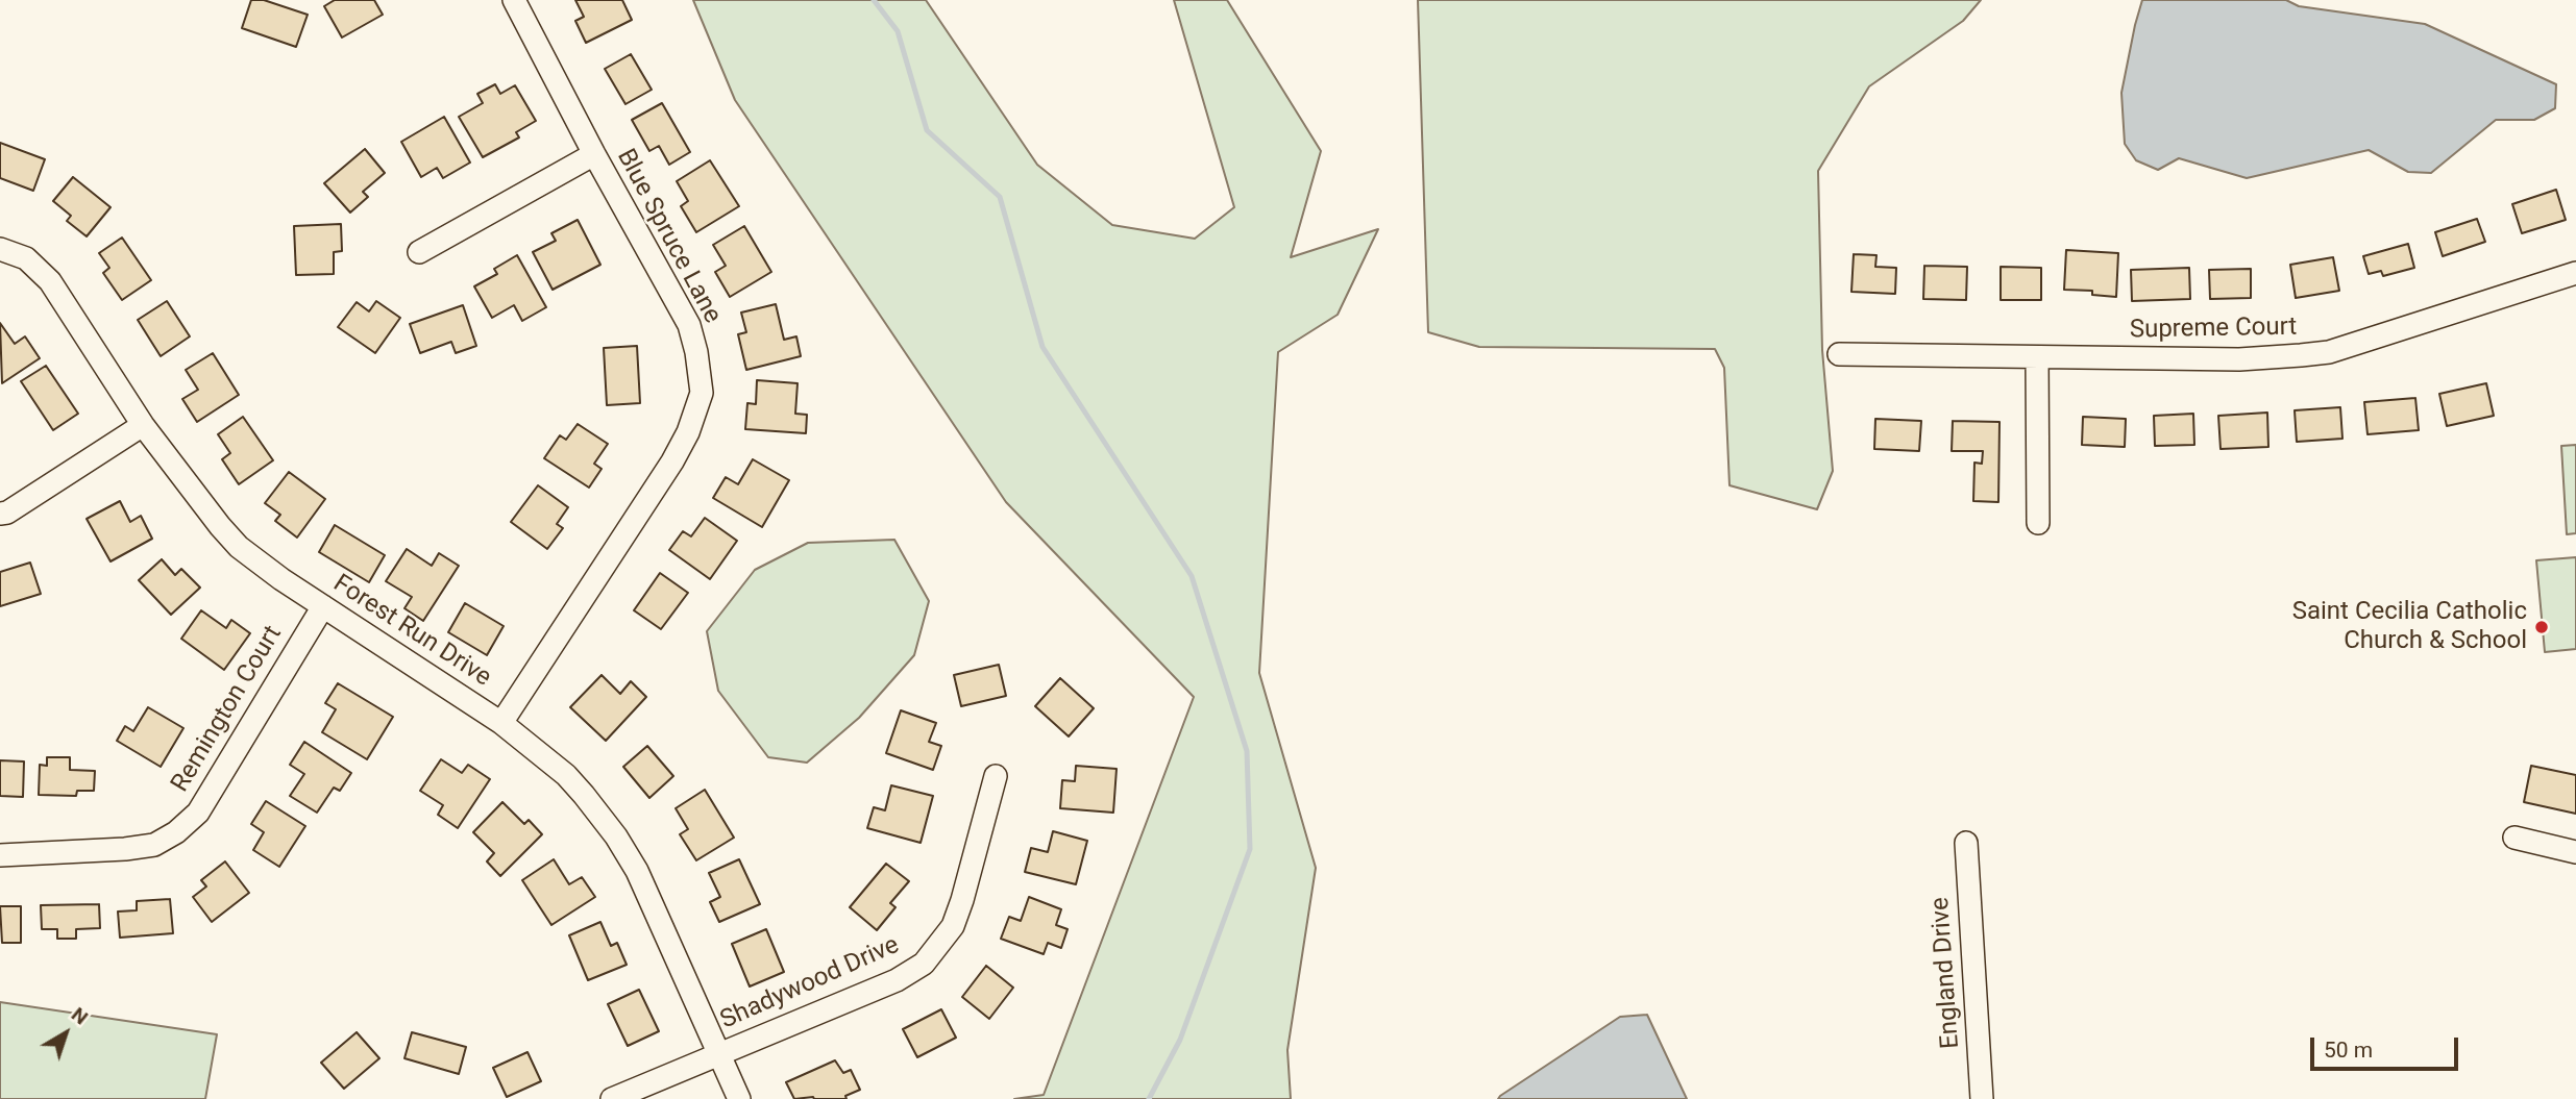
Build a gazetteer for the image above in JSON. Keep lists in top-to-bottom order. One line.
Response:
{"streets":{"street":["Blue Spruce Lane","Supreme Court","Forest Run Drive","Remington Court","England Drive","Shadywood Drive"]},"crossings":[["Blue Spruce Lane","Forest Run Drive"],["Forest Run Drive","Remington Court"],["Forest Run Drive","Shadywood Drive"]],"places":["Saint Cecilia Catholic Church & School"],"scale_bar":"50 m","north":"top right"}
